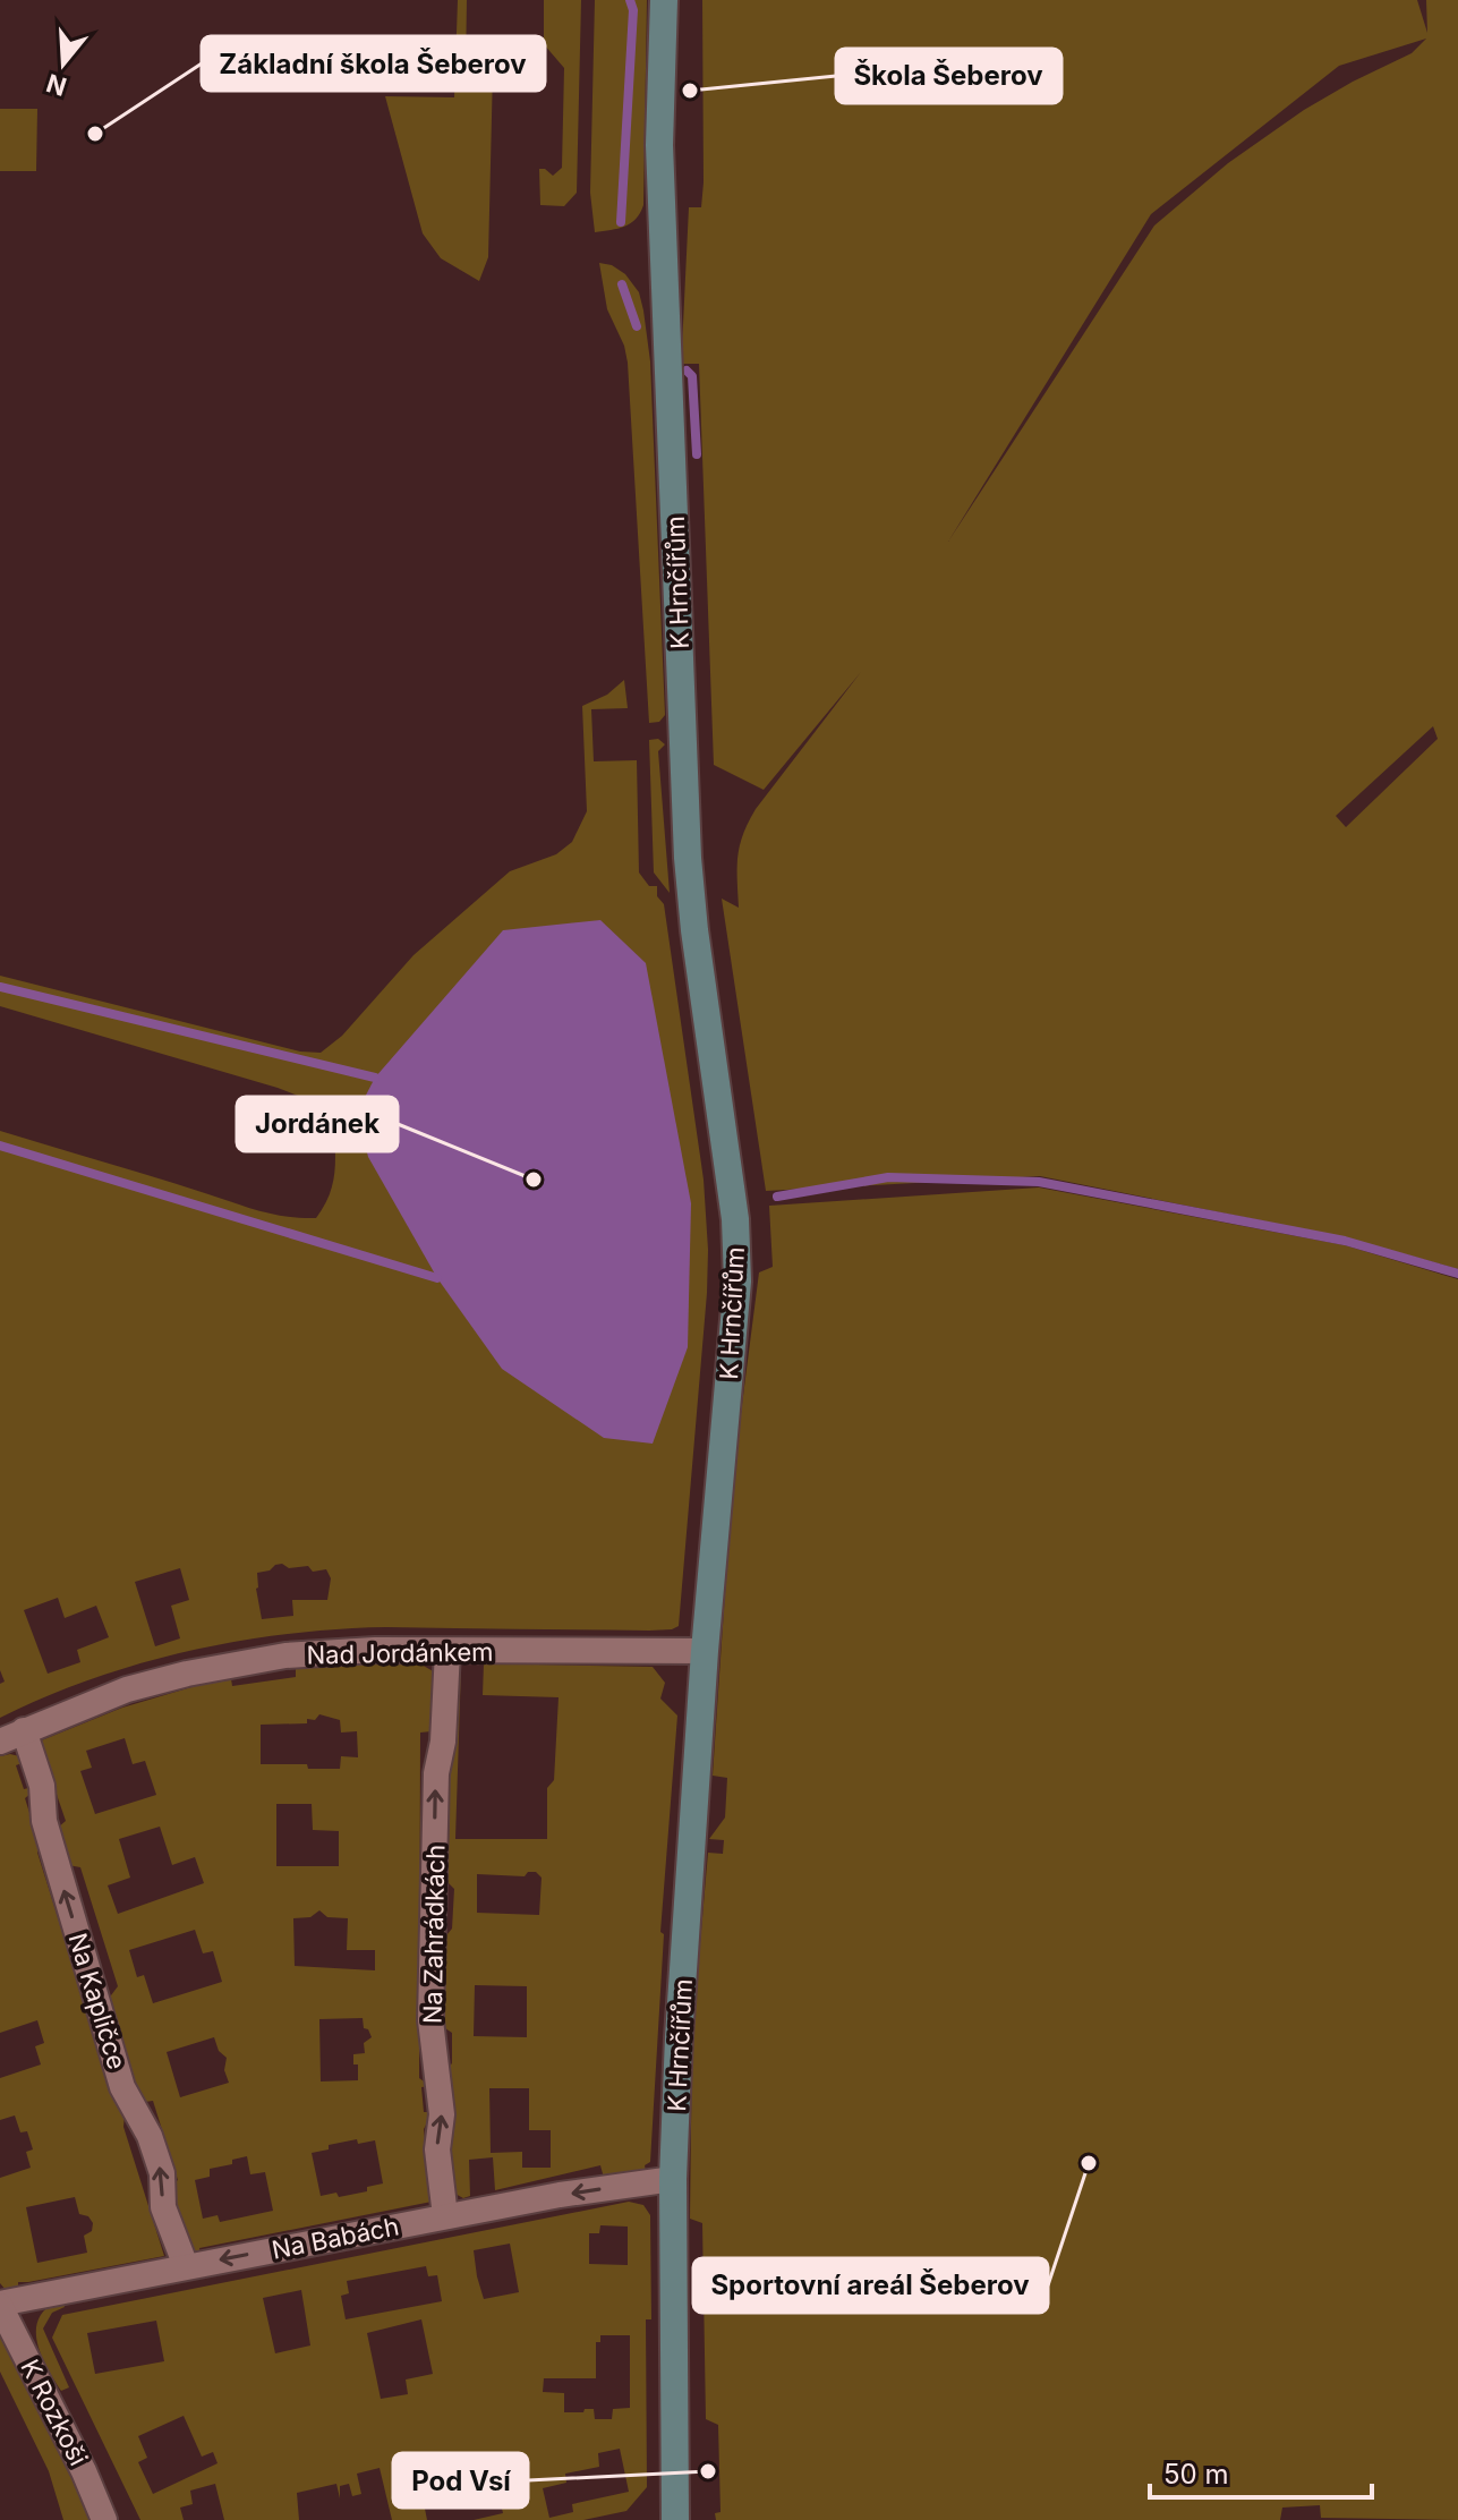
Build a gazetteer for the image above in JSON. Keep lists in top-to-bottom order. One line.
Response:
{"streets":{"street":["K Hrnčířům","Nad Jordánkem","Na Zahrádkách","Na Kapličce","Na Babách","K Rozkoši"]},"crossings":[["K Hrnčířům","Nad Jordánkem"],["K Hrnčířům","Na Babách"],["Nad Jordánkem","Na Zahrádkách"],["Nad Jordánkem","Na Kapličce"],["Na Zahrádkách","Na Babách"],["Na Kapličce","Na Babách"],["Na Babách","K Rozkoši"]],"one_way":["Na Zahrádkách","Na Kapličce","Na Babách"],"places":["Škola Šeberov","Základní škola Šeberov","Jordánek","Sportovní areál Šeberov","Pod Vsí"],"scale_bar":"50 m","north":"bottom"}
